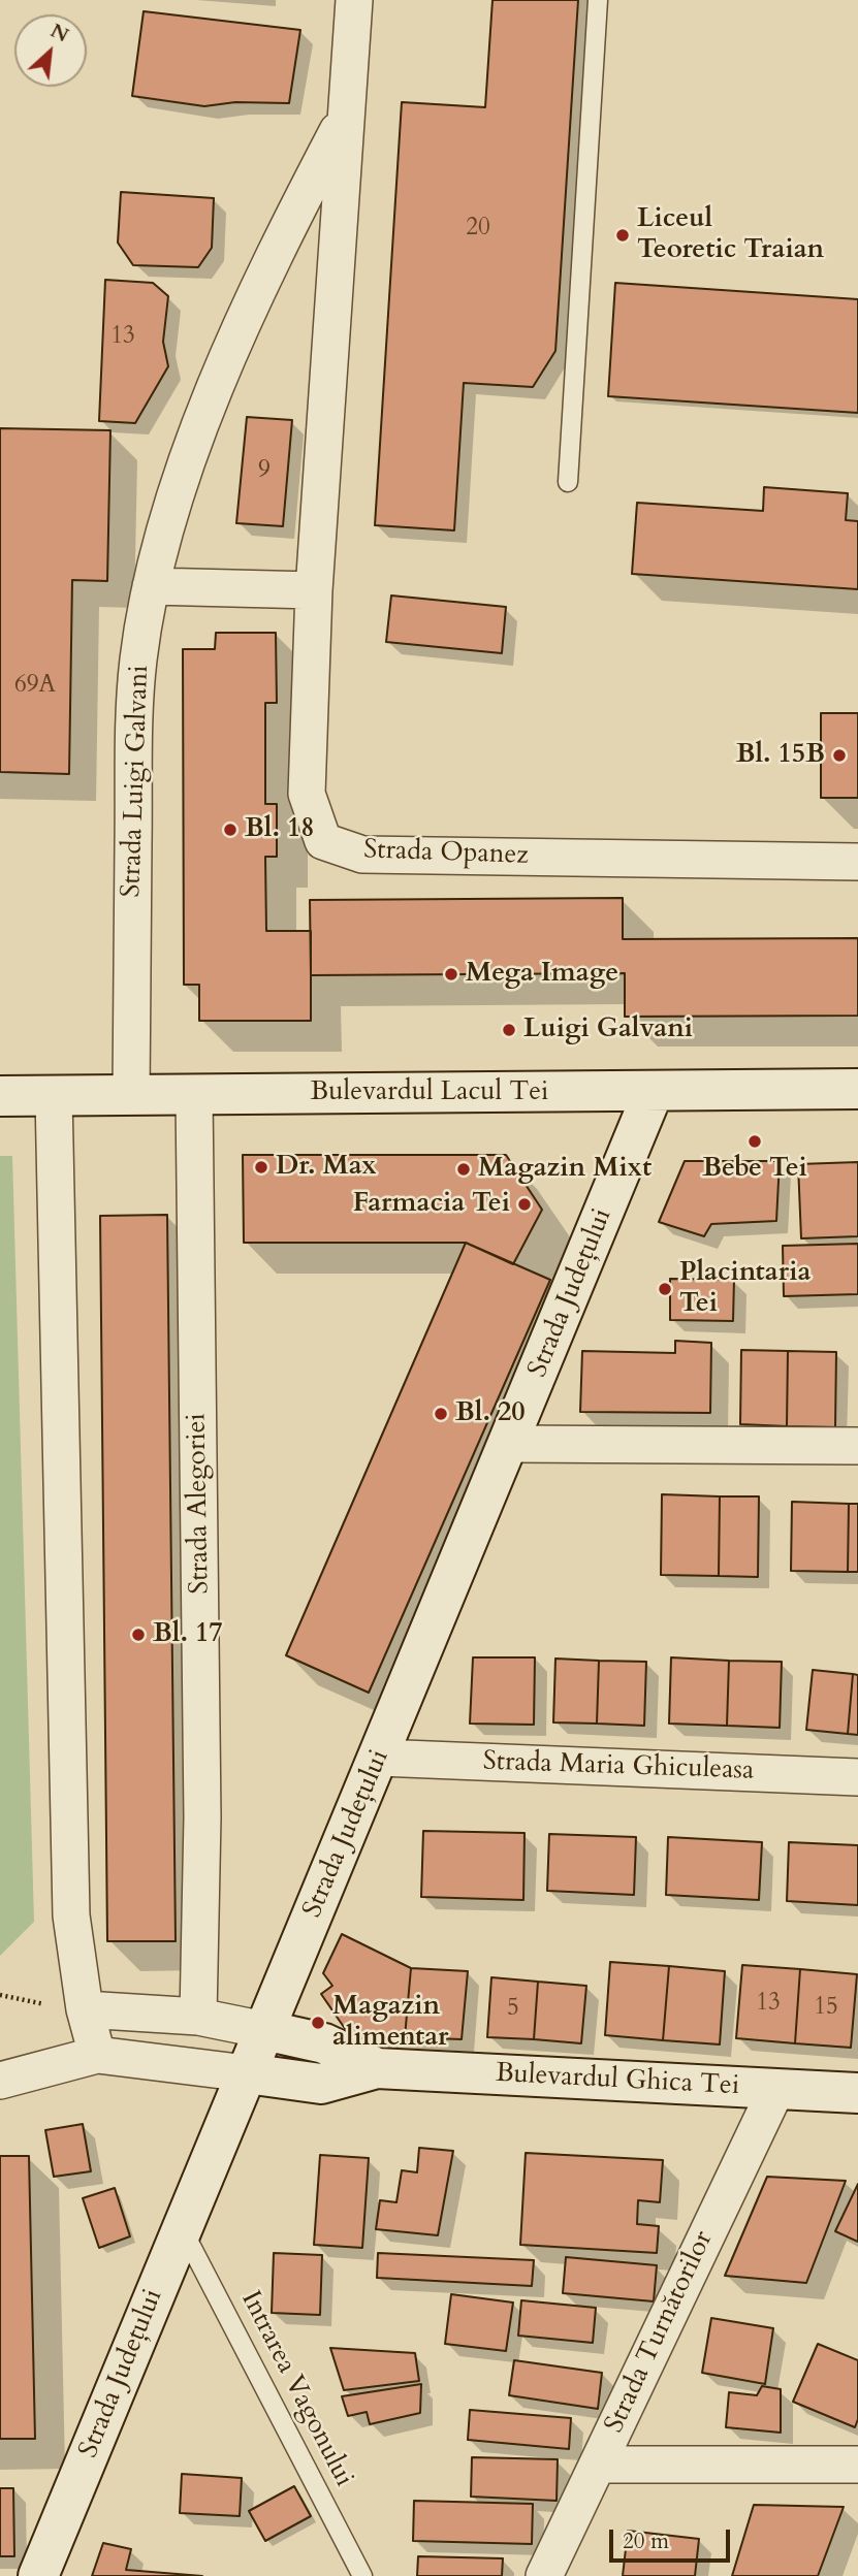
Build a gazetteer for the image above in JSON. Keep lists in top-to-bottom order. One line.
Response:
{"streets":{"street":["Strada Luigi Galvani","Strada Opanez","Bulevardul Lacul Tei","Strada Județului","Strada Alegoriei","Strada Maria Ghiculeasa","Bulevardul Ghica Tei","Strada Turnătorilor"],"lane":["Intrarea Vagonului"]},"crossings":[["Strada Luigi Galvani","Strada Opanez"],["Strada Luigi Galvani","Bulevardul Lacul Tei"],["Bulevardul Lacul Tei","Strada Județului"],["Bulevardul Lacul Tei","Strada Alegoriei"],["Strada Județului","Strada Maria Ghiculeasa"],["Strada Județului","Bulevardul Ghica Tei"],["Strada Județului","Intrarea Vagonului"],["Bulevardul Ghica Tei","Strada Turnătorilor"]],"places":["Liceul Teoretic Traian","Bl. 15B","Bl. 18","Mega Image","Luigi Galvani","Bebe Tei","Dr. Max","Magazin Mixt","Farmacia Tei","Placintaria Tei","Bl. 20","Bl. 17","Magazin alimentar"],"house_numbers":["20","13","9","69A","13","15","5"],"scale_bar":"20 m","north":"top right"}
